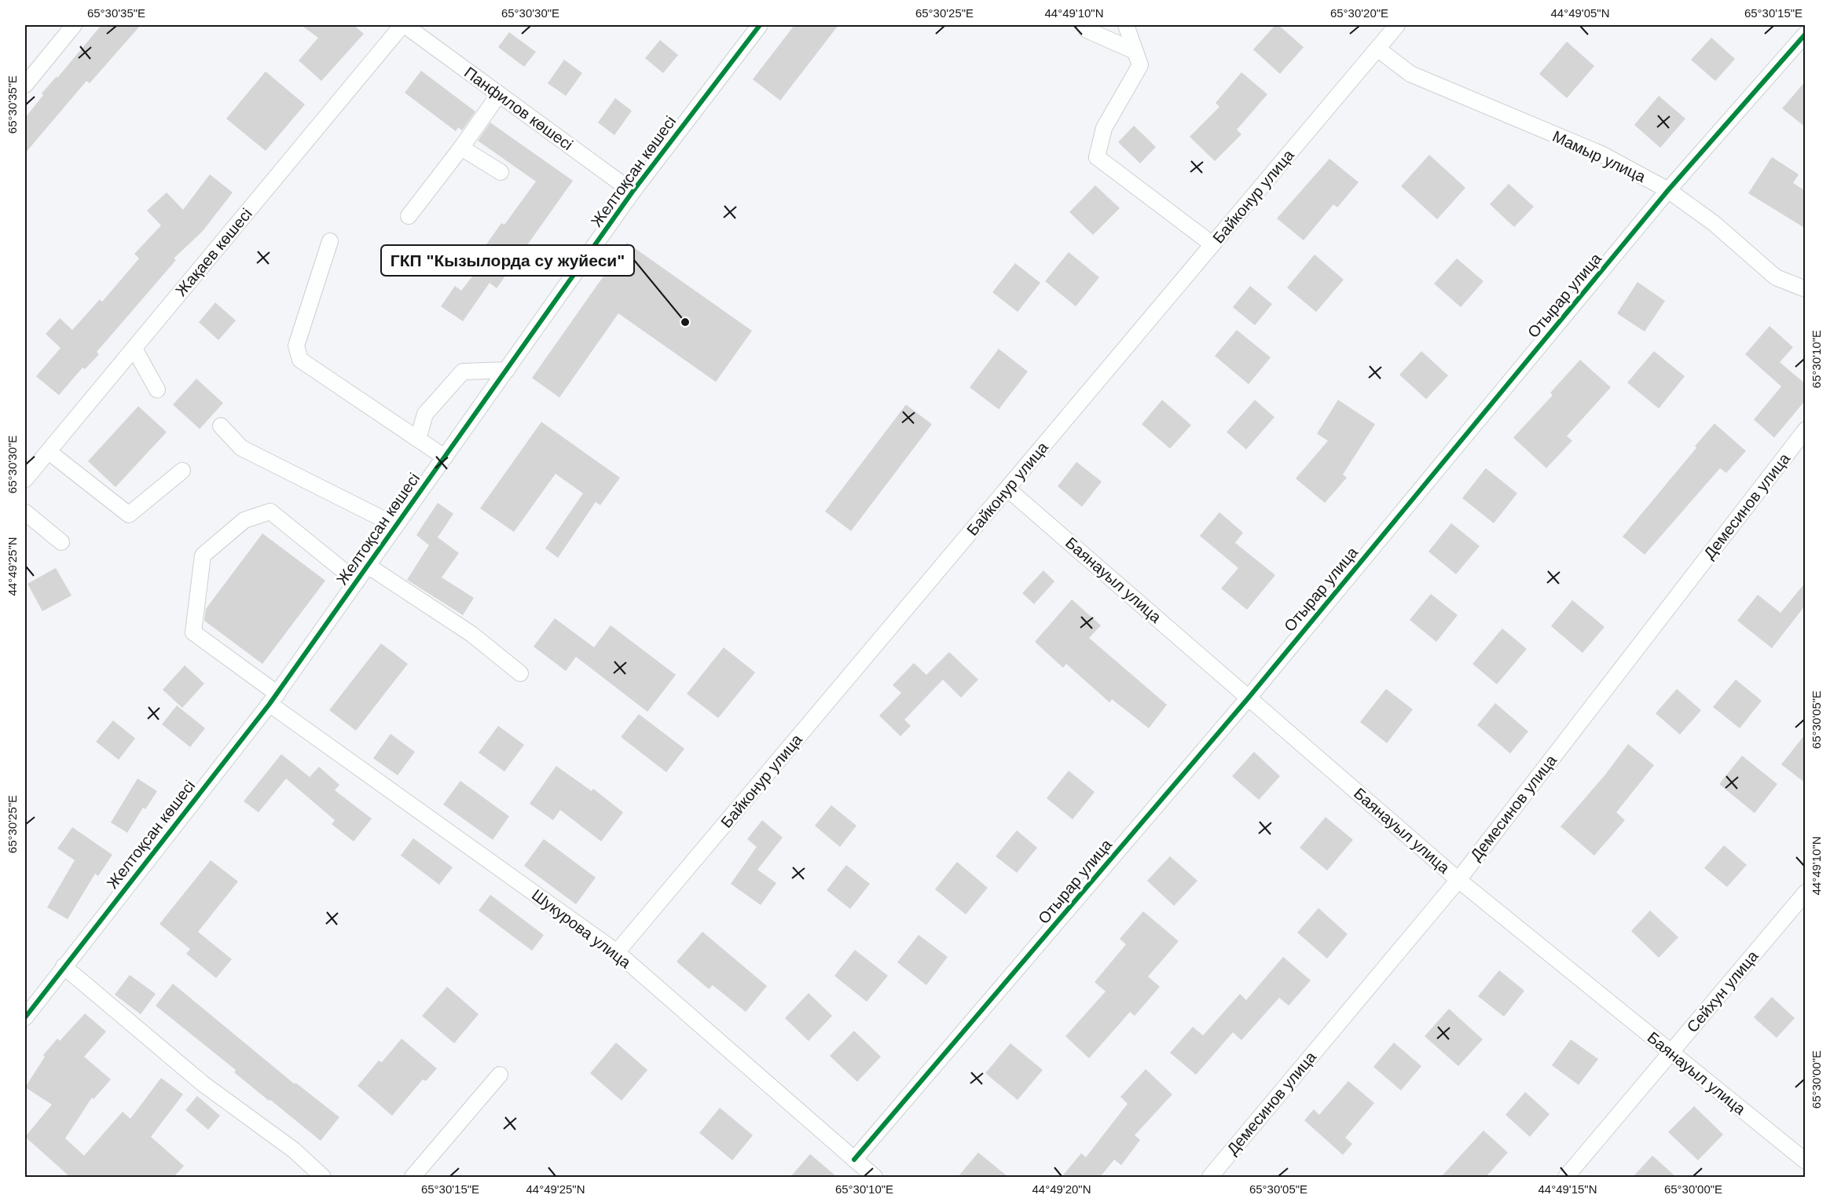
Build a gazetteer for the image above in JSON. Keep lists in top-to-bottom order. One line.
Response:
{"streets":{"street":["Панфилов көшесі","Мамыр улица","Желтоқсан көшесі","Байконур улица","Жақаев көшесі","Отырар улица","Демесинов улица","Баянауыл улица","Шукурова улица","Сейхун улица"]},"crossings":[["Панфилов көшесі","Желтоқсан көшесі"],["Панфилов көшесі","Жақаев көшесі"],["Мамыр улица","Байконур улица"],["Мамыр улица","Отырар улица"],["Желтоқсан көшесі","Шукурова улица"],["Байконур улица","Баянауыл улица"],["Байконур улица","Шукурова улица"],["Отырар улица","Баянауыл улица"],["Отырар улица","Шукурова улица"],["Демесинов улица","Баянауыл улица"],["Баянауыл улица","Сейхун улица"]],"places":["ГКП \"Кызылорда су жуйеси\""],"coordinates":["65°30'35\"E","65°30'30\"E","65°30'25\"E","44°49'10\"N","65°30'20\"E","44°49'05\"N","65°30'15\"E","65°30'10\"E","44°49'25\"N","65°30'05\"E","65°30'00\"E","44°49'20\"N","44°49'15\"N"]}
